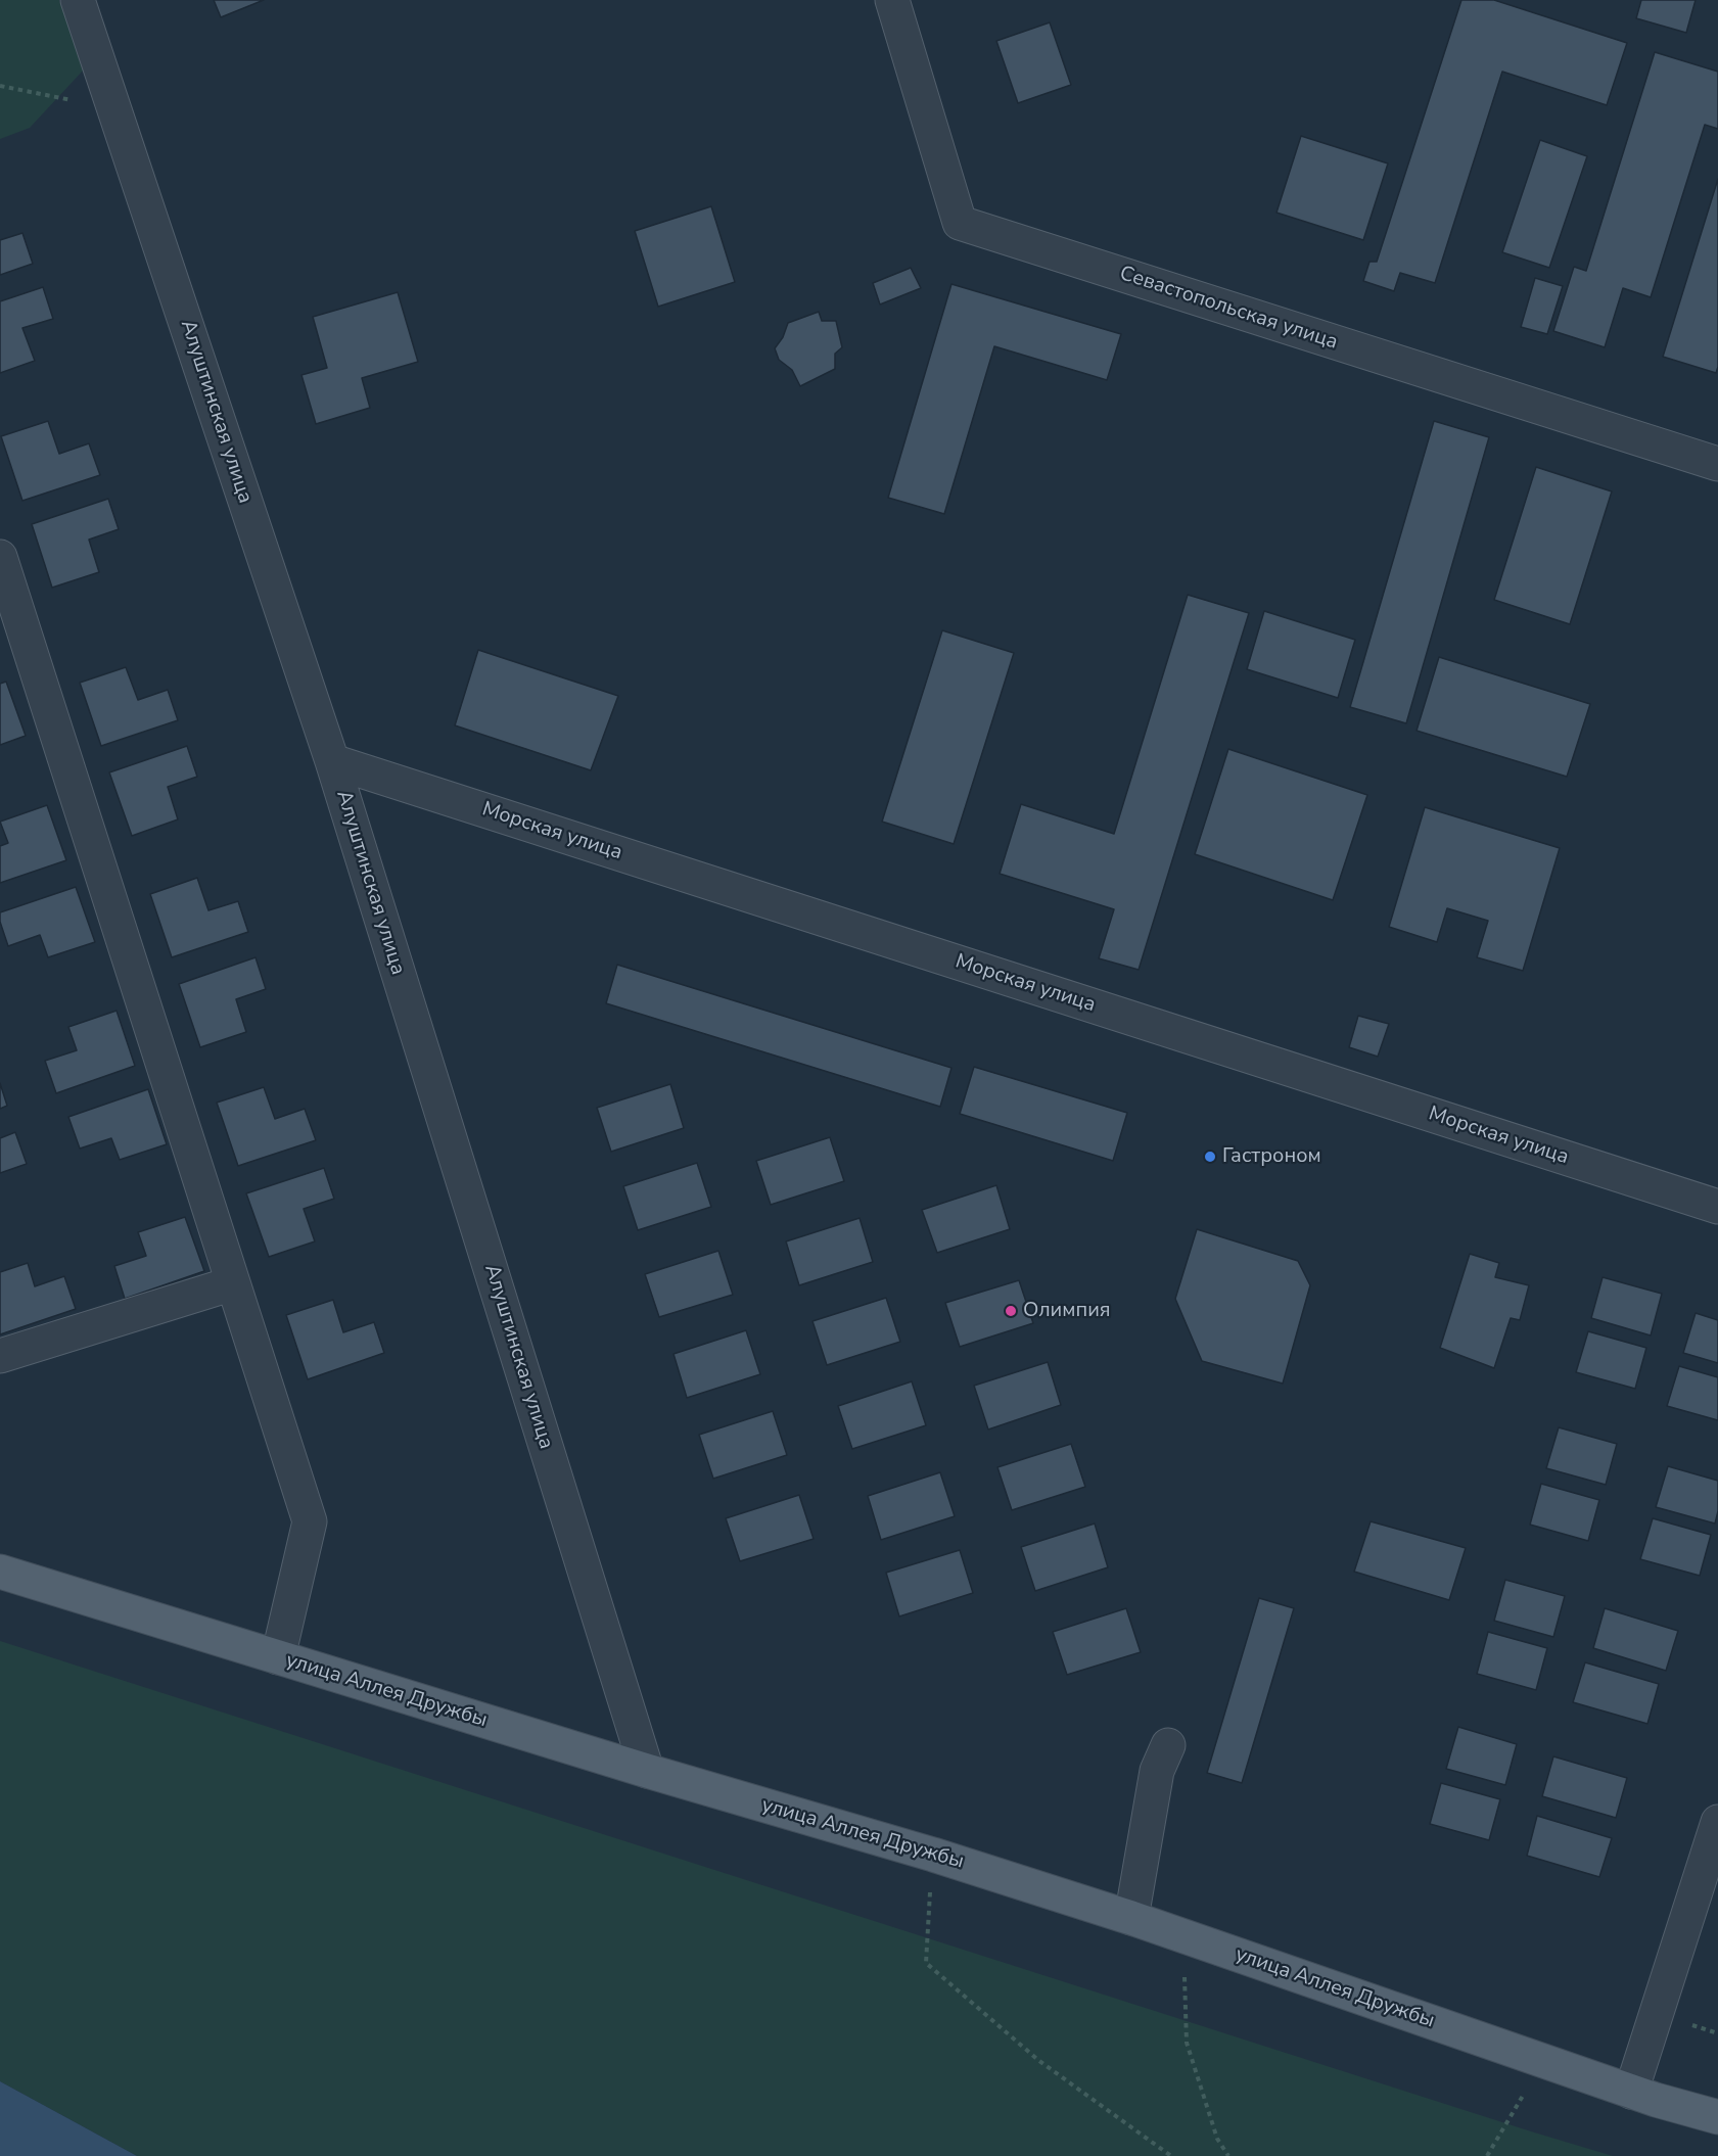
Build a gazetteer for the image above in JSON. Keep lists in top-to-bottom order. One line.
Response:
{"streets":{"main road":["улица Аллея Дружбы"],"street":["Севастопольская улица","Алуштинская улица","Морская улица"]},"crossings":[["Алуштинская улица","Морская улица"],["Алуштинская улица","улица Аллея Дружбы"]],"places":["Гастроном","Олимпия"]}
